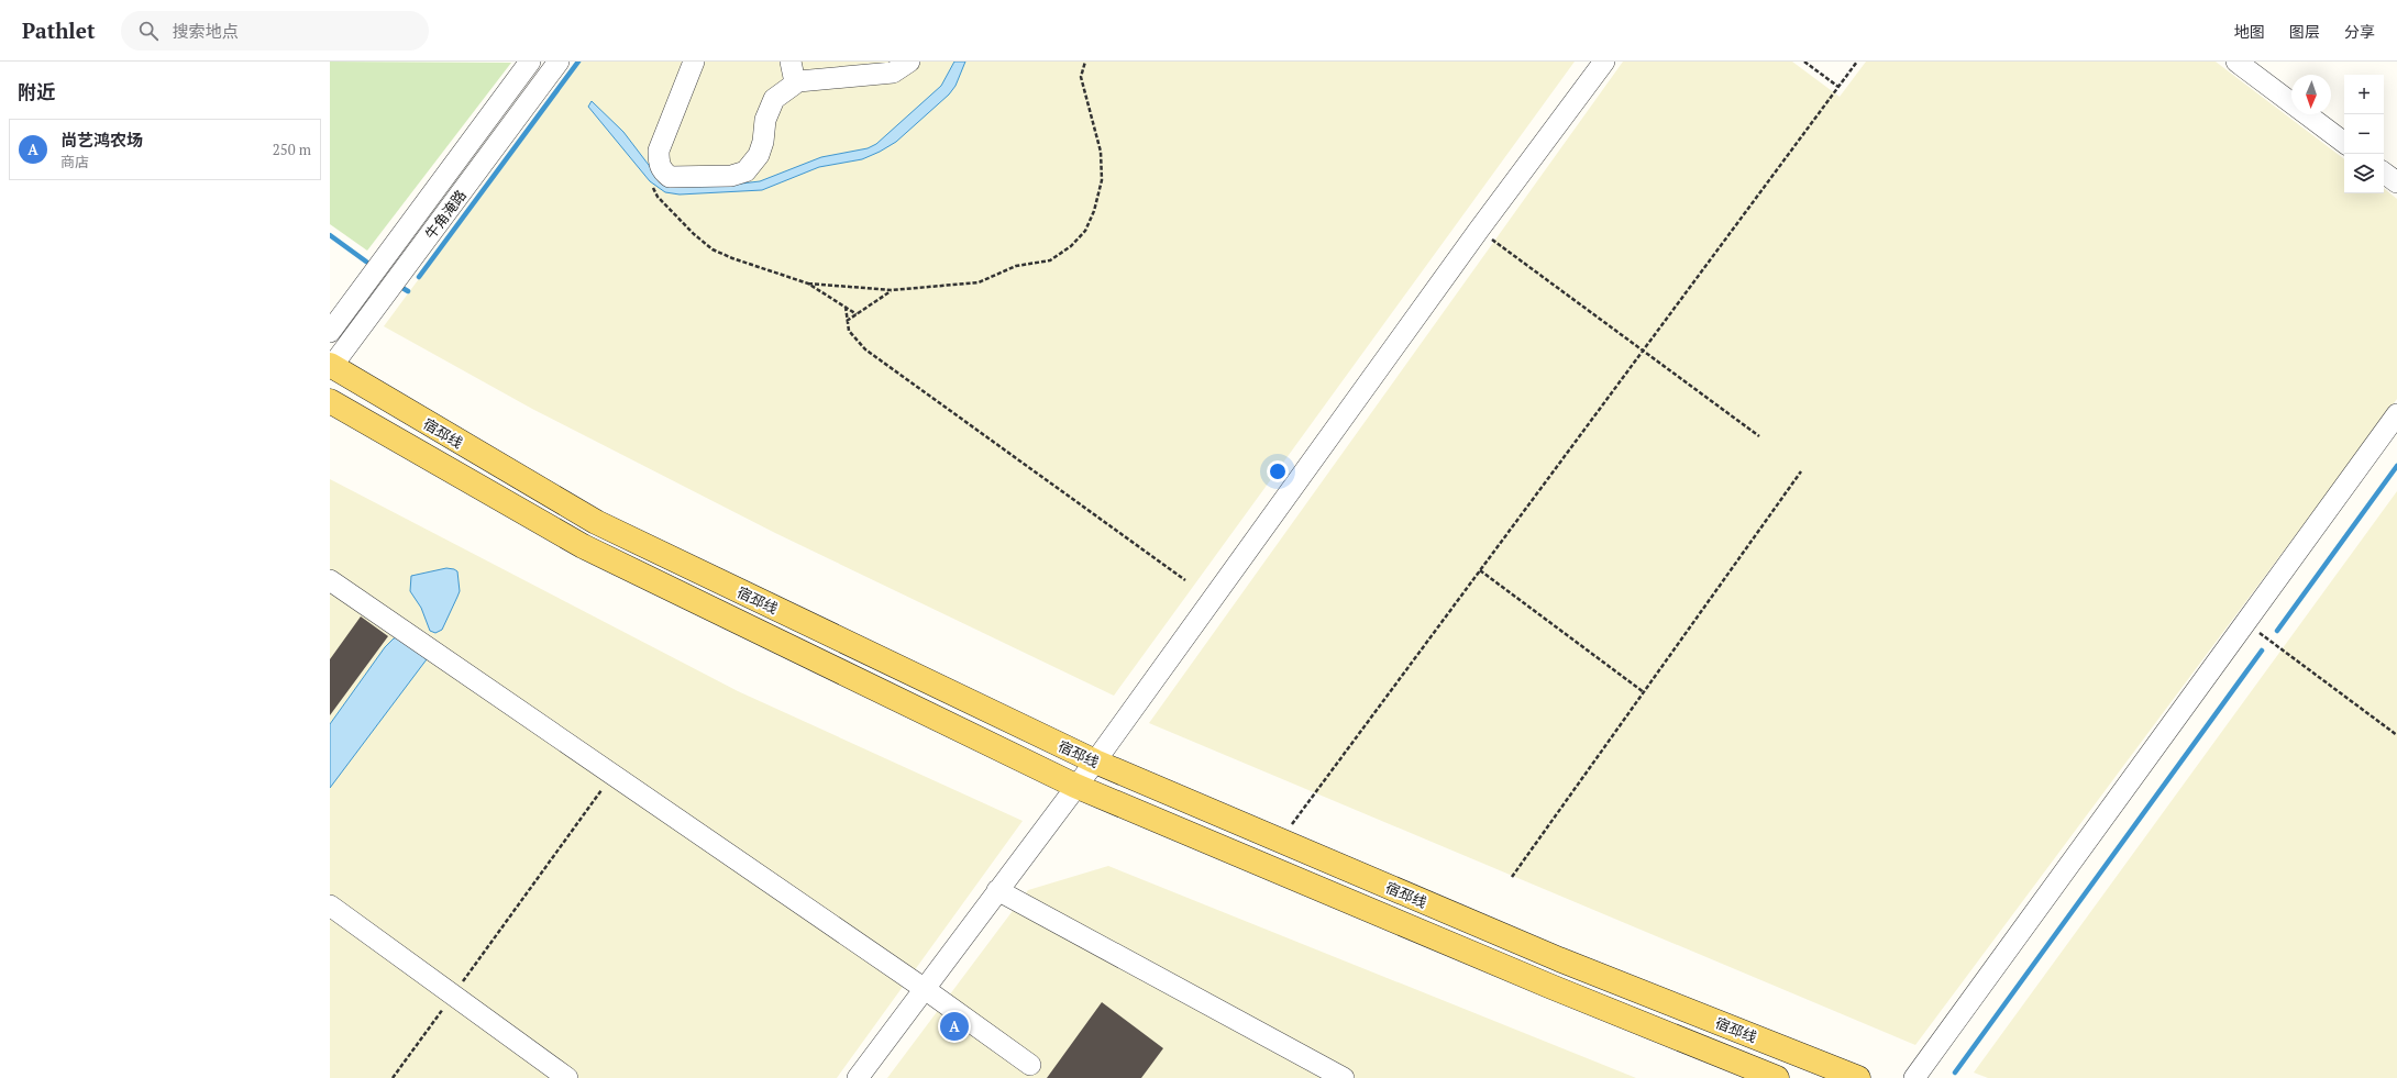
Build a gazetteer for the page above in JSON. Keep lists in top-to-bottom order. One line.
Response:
{"streets":{"main road":["宿邳线"],"street":["牛角淹路"]},"crossings":[["牛角淹路","宿邳线"]],"north":"bottom","page":{"header":"Pathlet","search":"搜索地点","nav":["地图","图层","分享"],"heading":"附近","map_buttons":["+","−"],"list":[{"mark":"A","name":"尚艺鸿农场","note":"商店","value":"250 m"}],"pins":"A"}}
